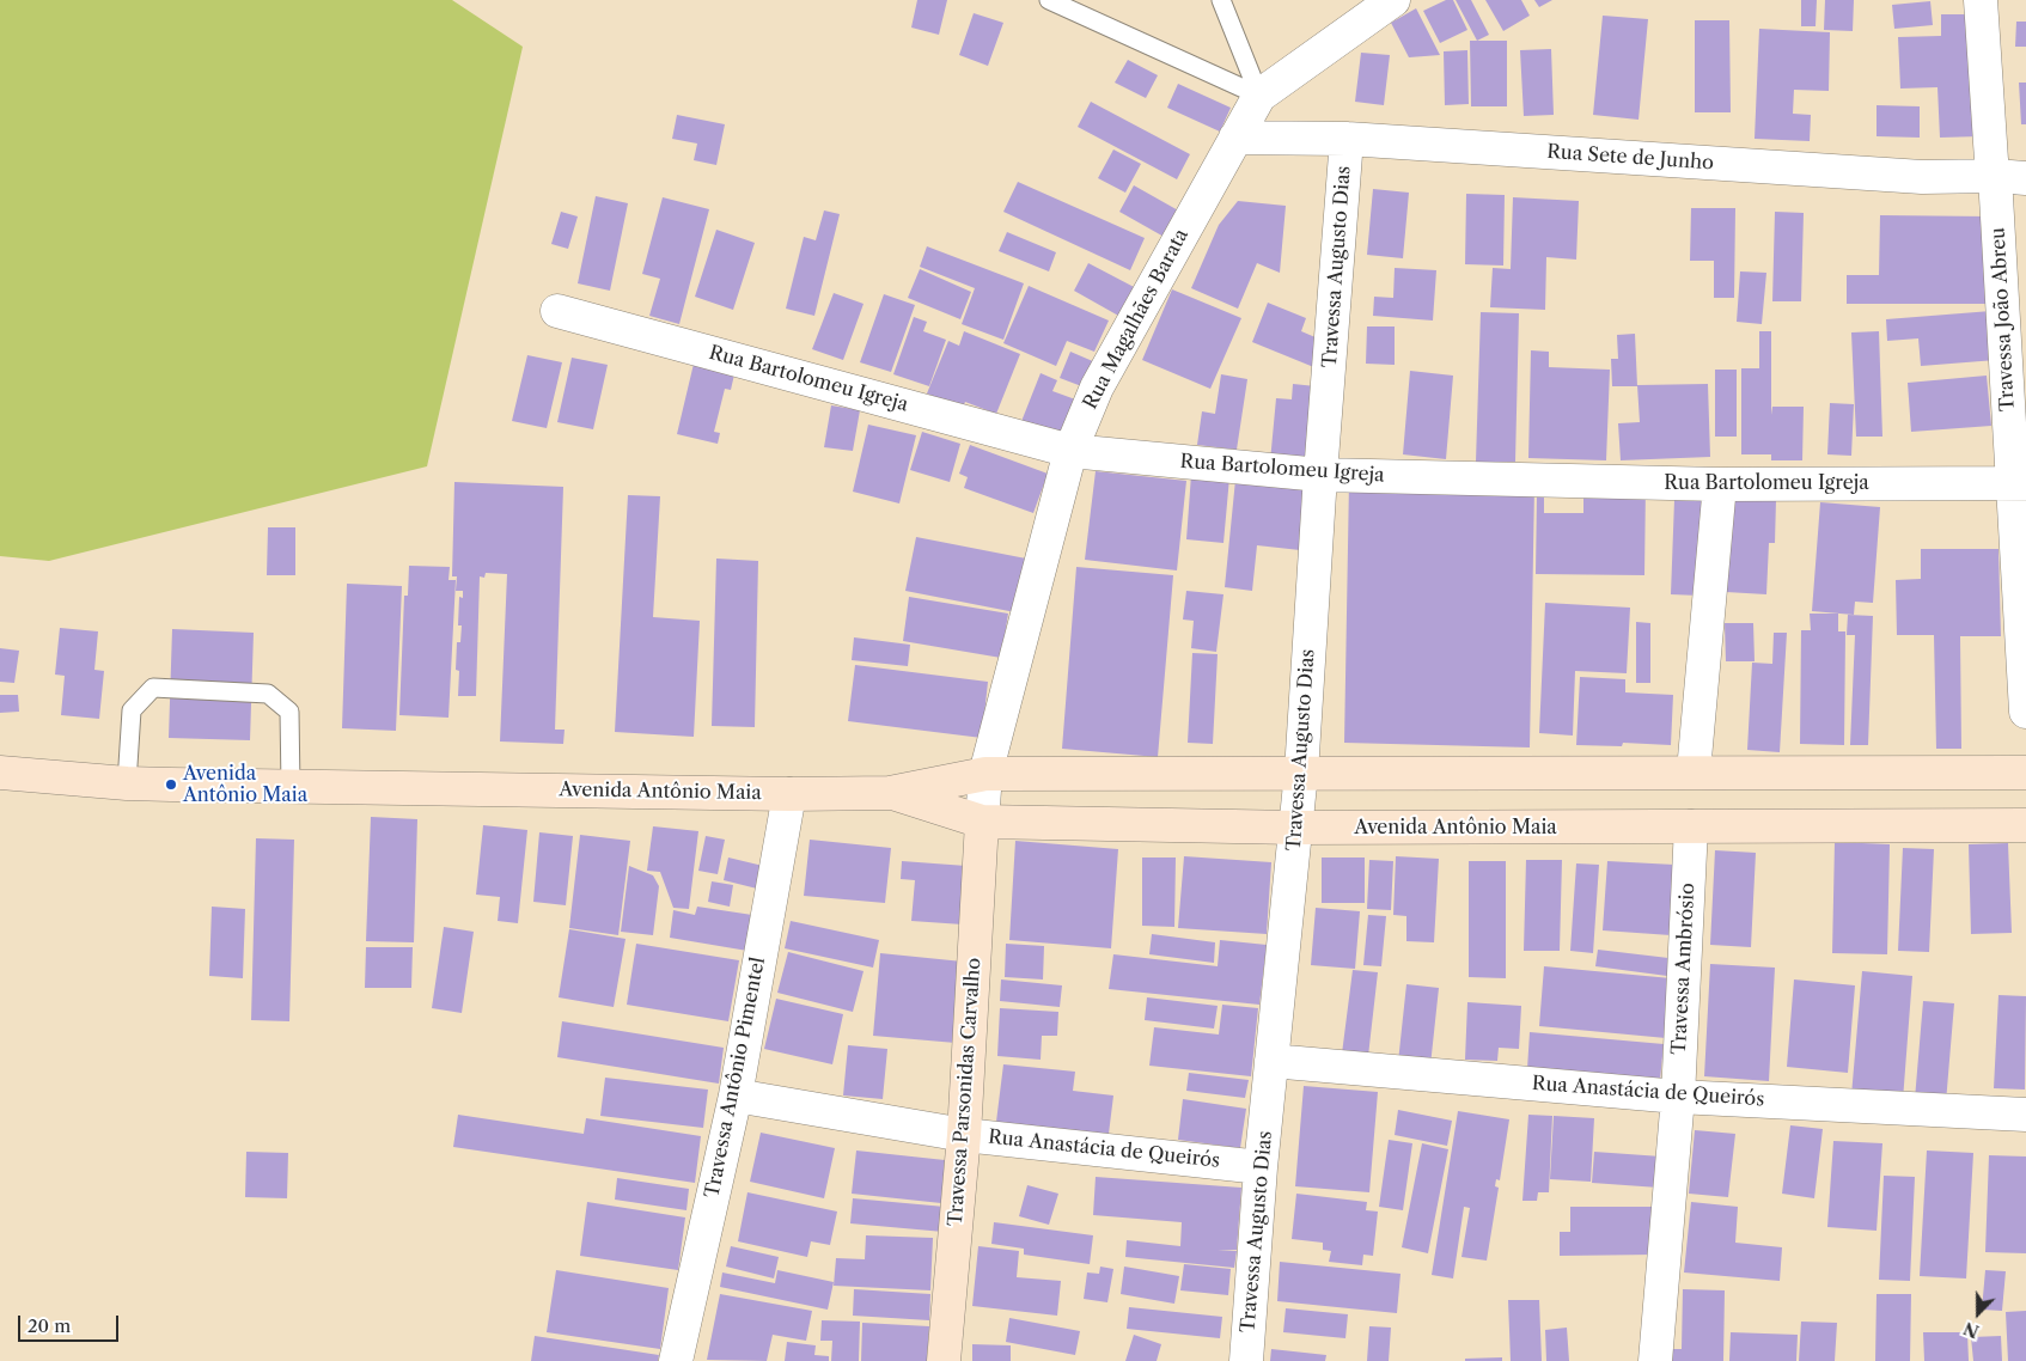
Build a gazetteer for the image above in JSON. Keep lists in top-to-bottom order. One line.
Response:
{"streets":{"main road":["Avenida Antônio Maia","Travessa Parsonidas Carvalho"],"street":["Rua Sete de Junho","Travessa Augusto Dias","Rua Magalhães Barata","Travessa João Abreu","Rua Bartolomeu Igreja","Travessa Ambrósio","Travessa Antônio Pimentel","Rua Anastácia de Queirós"]},"crossings":[["Rua Sete de Junho","Travessa Augusto Dias"],["Rua Sete de Junho","Rua Magalhães Barata"],["Rua Sete de Junho","Travessa João Abreu"],["Travessa Augusto Dias","Rua Bartolomeu Igreja"],["Travessa Augusto Dias","Avenida Antônio Maia"],["Travessa Augusto Dias","Rua Anastácia de Queirós"],["Rua Magalhães Barata","Rua Bartolomeu Igreja"],["Rua Magalhães Barata","Avenida Antônio Maia"],["Rua Magalhães Barata","Travessa Parsonidas Carvalho"],["Travessa João Abreu","Rua Bartolomeu Igreja"],["Avenida Antônio Maia","Travessa Ambrósio"],["Avenida Antônio Maia","Travessa Antônio Pimentel"],["Avenida Antônio Maia","Travessa Parsonidas Carvalho"],["Travessa Ambrósio","Rua Anastácia de Queirós"],["Travessa Antônio Pimentel","Rua Anastácia de Queirós"],["Travessa Parsonidas Carvalho","Rua Anastácia de Queirós"]],"places":["Avenida Antônio Maia"],"scale_bar":"20 m","north":"bottom"}
